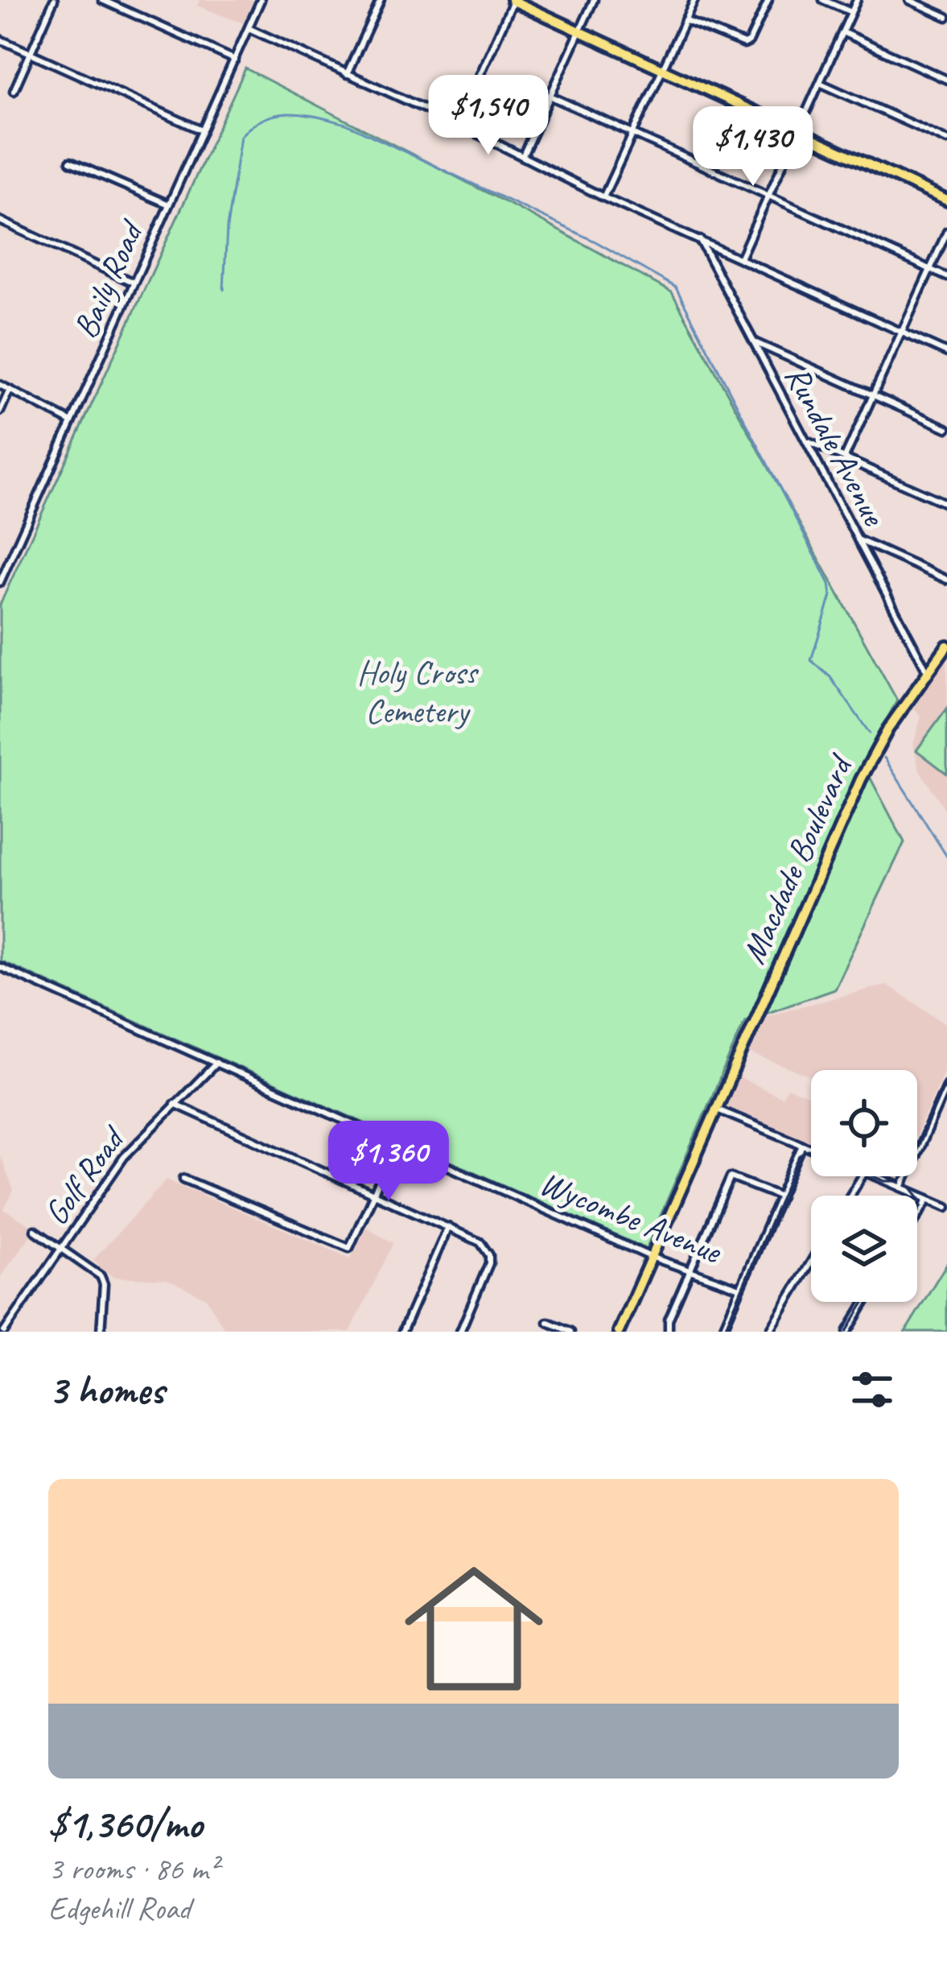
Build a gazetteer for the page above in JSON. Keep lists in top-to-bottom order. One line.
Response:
{"streets":{"main road":["Macdade Boulevard"],"street":["Baily Road","Rundale Avenue","Golf Road","Wycombe Avenue"]},"crossings":[["Rundale Avenue","Macdade Boulevard"],["Macdade Boulevard","Wycombe Avenue"],["Golf Road","Wycombe Avenue"]],"parks":["Holy Cross Cemetery"],"page":{"price":["$1,540","$1,430","$1,360"],"heading":"3 homes","list":[{"name":"$1,360/mo","note":"3 rooms · 86 m² · Edgehill Road"}]}}
